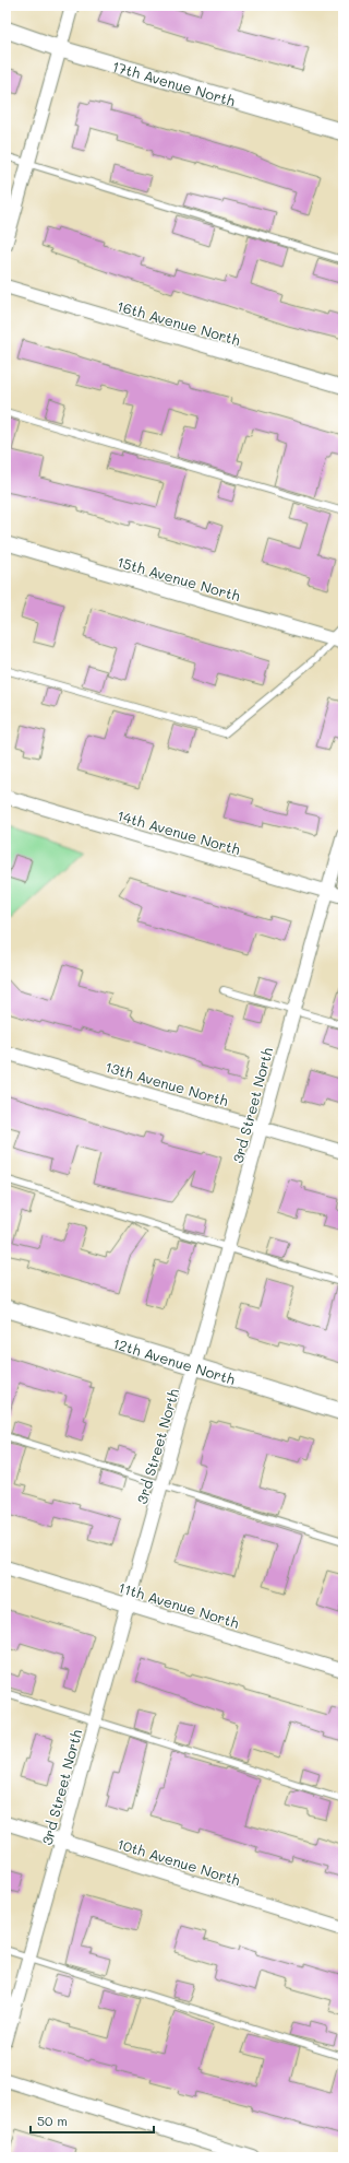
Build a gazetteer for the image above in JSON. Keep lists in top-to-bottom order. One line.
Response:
{"streets":{"street":["17th Avenue North","16th Avenue North","15th Avenue North","14th Avenue North","13th Avenue North","3rd Street North","12th Avenue North","11th Avenue North","10th Avenue North"]},"crossings":[["14th Avenue North","3rd Street North"],["13th Avenue North","3rd Street North"],["3rd Street North","12th Avenue North"],["3rd Street North","11th Avenue North"],["3rd Street North","10th Avenue North"]],"scale_bar":"50 m"}
